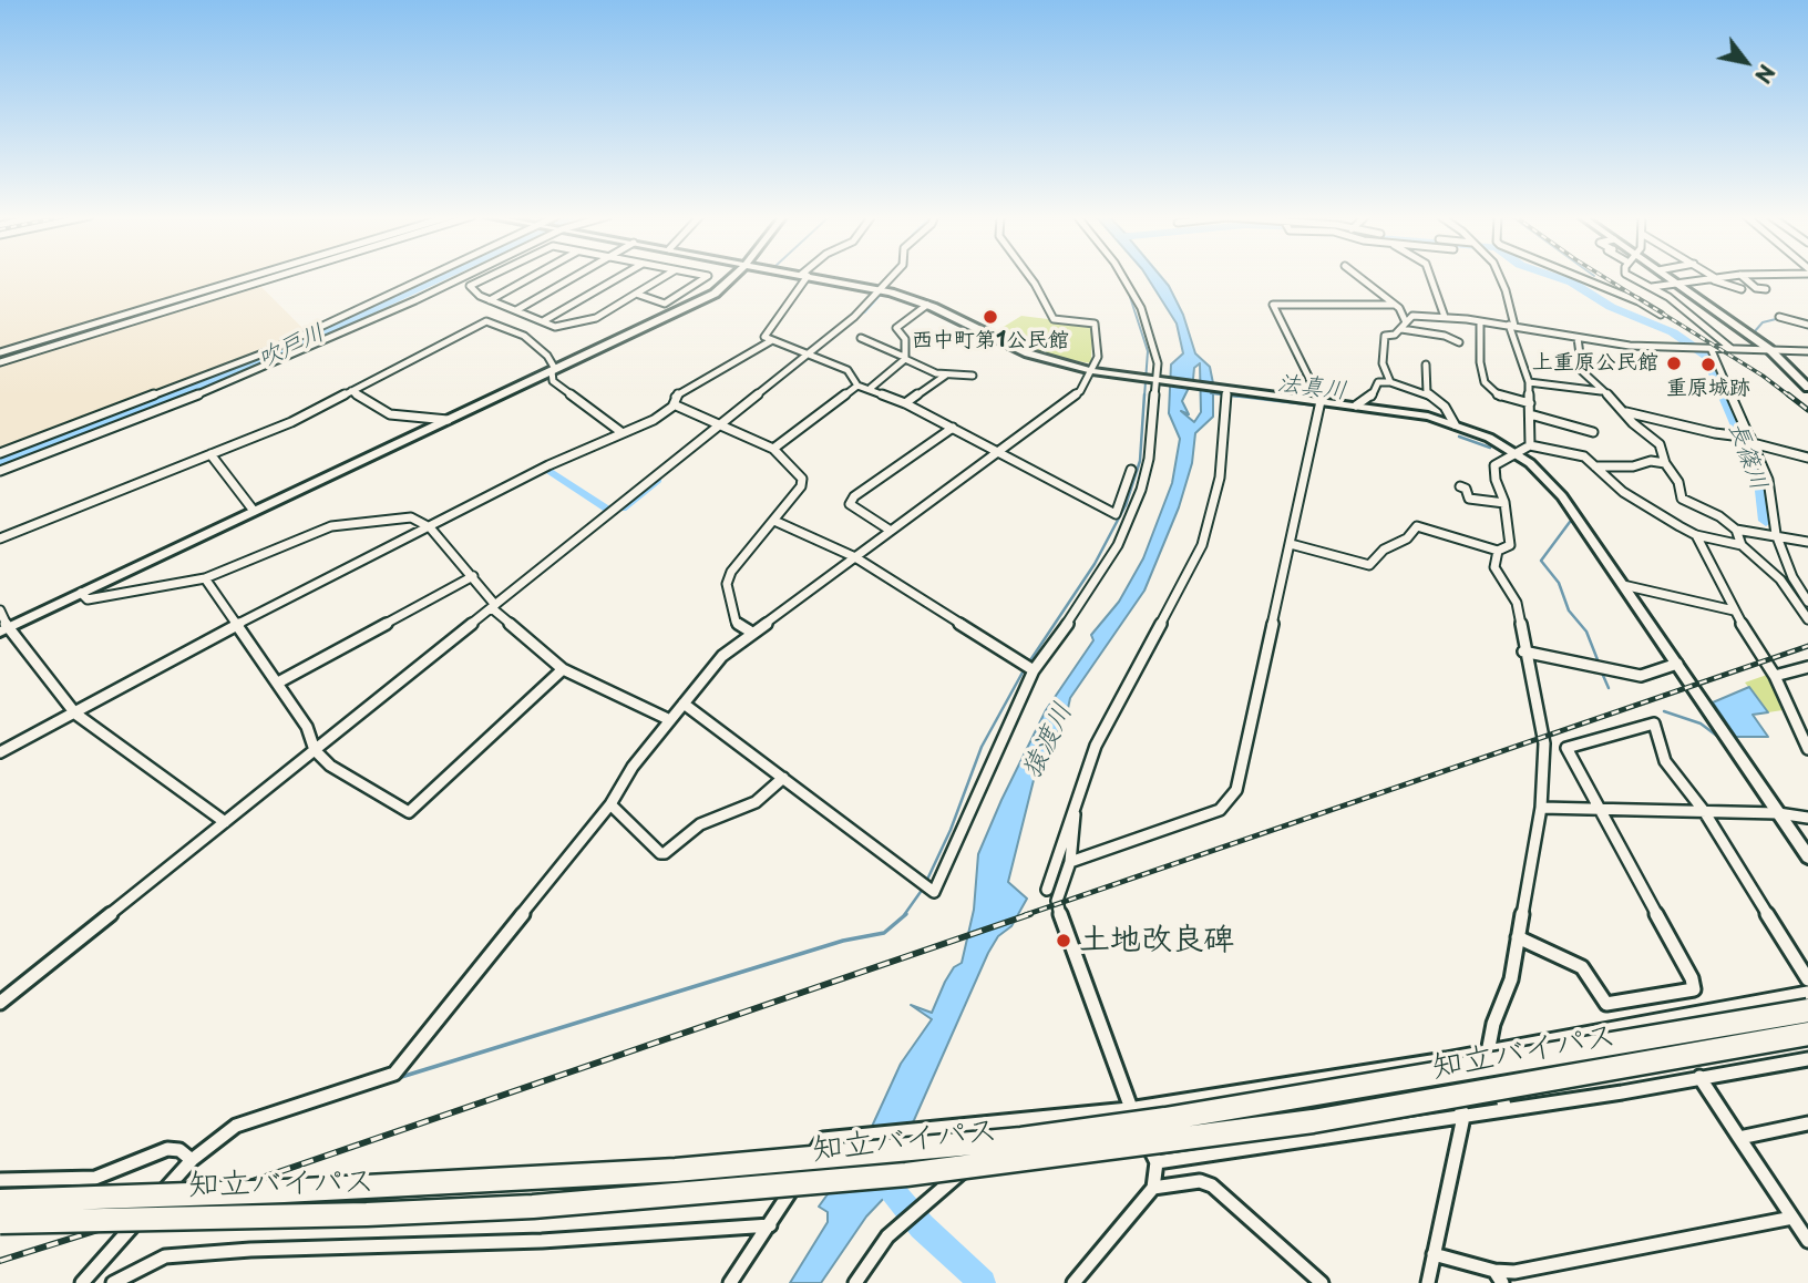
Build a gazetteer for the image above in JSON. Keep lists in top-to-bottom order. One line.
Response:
{"streets":{"highway":["知立バイパス"]},"water":["吹戸川","法真川","長篠川","猿渡川"],"places":["西中町第1公民館","上重原公民館","重原城跡","土地改良碑"],"north":"bottom right"}
